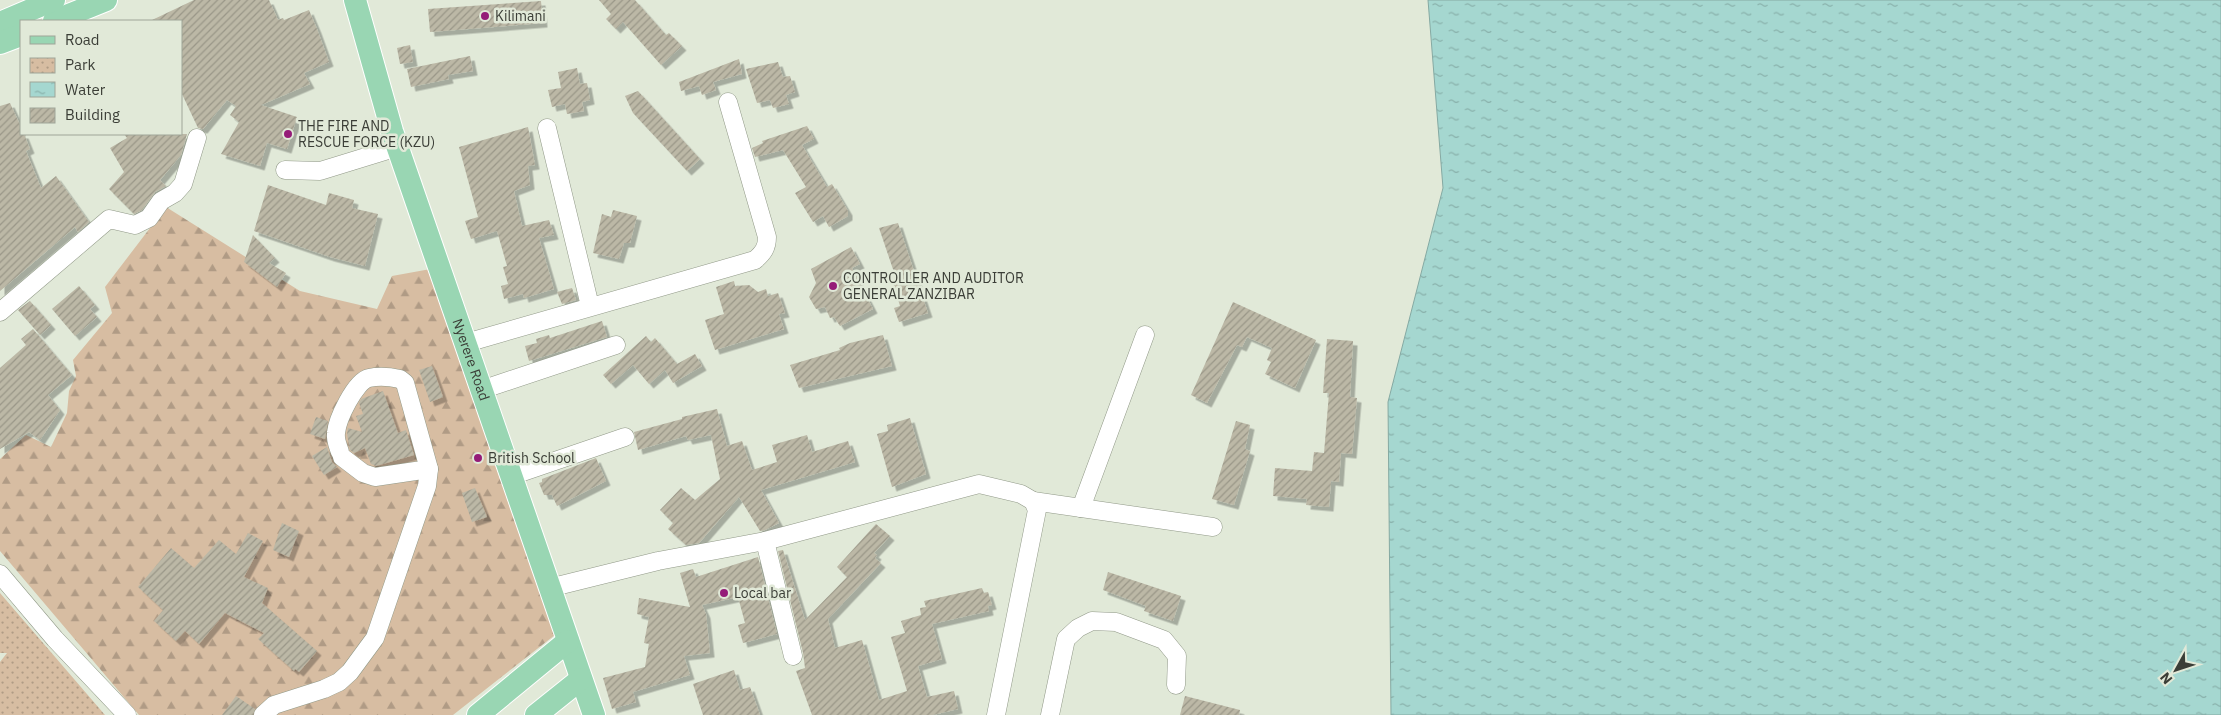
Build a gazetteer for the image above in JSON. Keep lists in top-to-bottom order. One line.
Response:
{"streets":{"main road":["Nyerere Road"]},"places":["Kilimani","THE FIRE AND RESCUE FORCE (KZU)","CONTROLLER AND AUDITOR GENERAL ZANZIBAR","British School","Local bar"],"legend":["Road","Park","Water","Building"],"north":"bottom left"}
